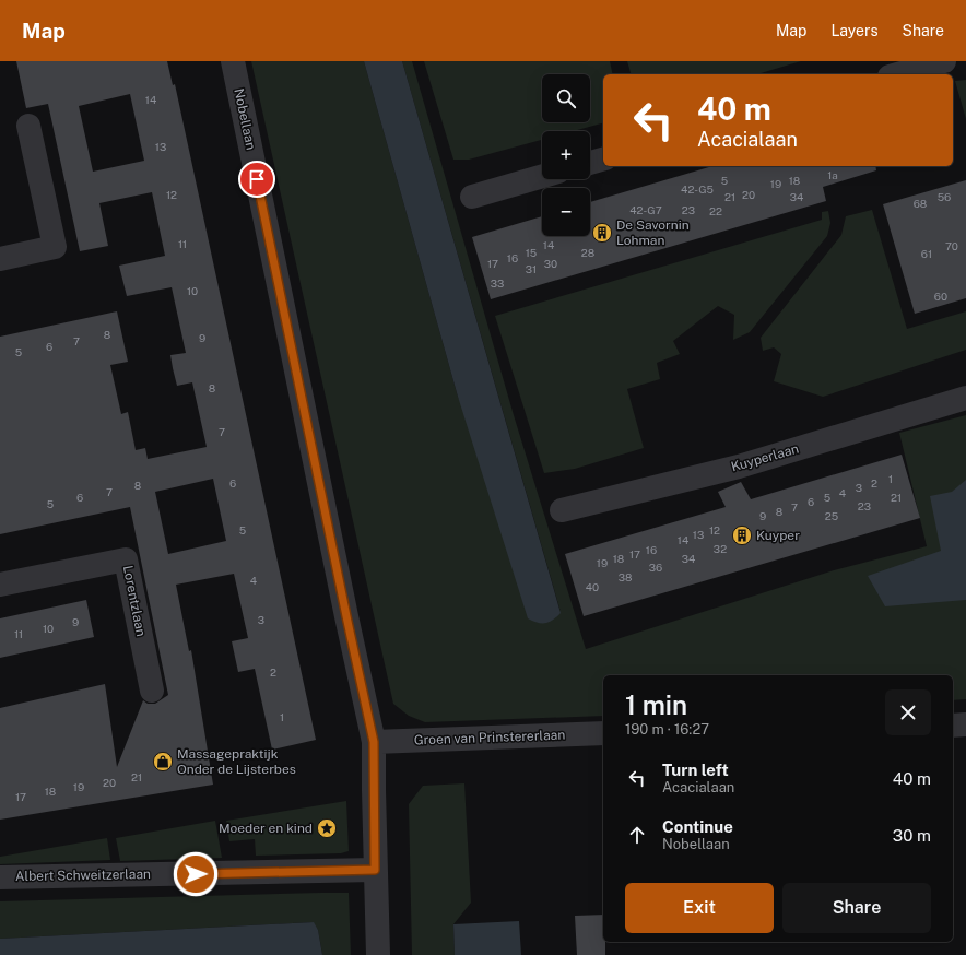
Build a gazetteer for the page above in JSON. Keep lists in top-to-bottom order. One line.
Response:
{"streets":{"street":["Nobellaan","Kuyperlaan","Lorentzlaan","Groen van Prinstererlaan","Albert Schweitzerlaan"]},"crossings":[["Nobellaan","Groen van Prinstererlaan"],["Nobellaan","Albert Schweitzerlaan"]],"places":{"building":["De Savornin Lohman","Kuyper"],"shop":["Massagepraktijk Onder de Lijsterbes"],"place":["Moeder en kind"]},"house_numbers":["14","13","1a","5","18","19","42-G5","12","20","21","34","56","68","42-G7","23","22","11","14","70","15","28","61","16","17","30","31","33","10","60","8","9","7","6","5","8","7","1","6","2","8","3","7","4","6","5","21","6","5","23","7","8","9","25","5","12","13","14","32","16","17","18","34","19","36","38","4","40","3","9","10","11","2","1","21","20","19","18","17"],"page":{"header":"Map","nav":["Map","Layers","Share"],"map_buttons":["+","−"],"turn":["40 m","Acacialaan"],"heading":["1 min","190 m · 16:27"],"list":[{"name":"Turn left","note":"Acacialaan","value":"40 m"},{"name":"Continue","note":"Nobellaan","value":"30 m"}],"buttons":["Exit","Share"]}}
